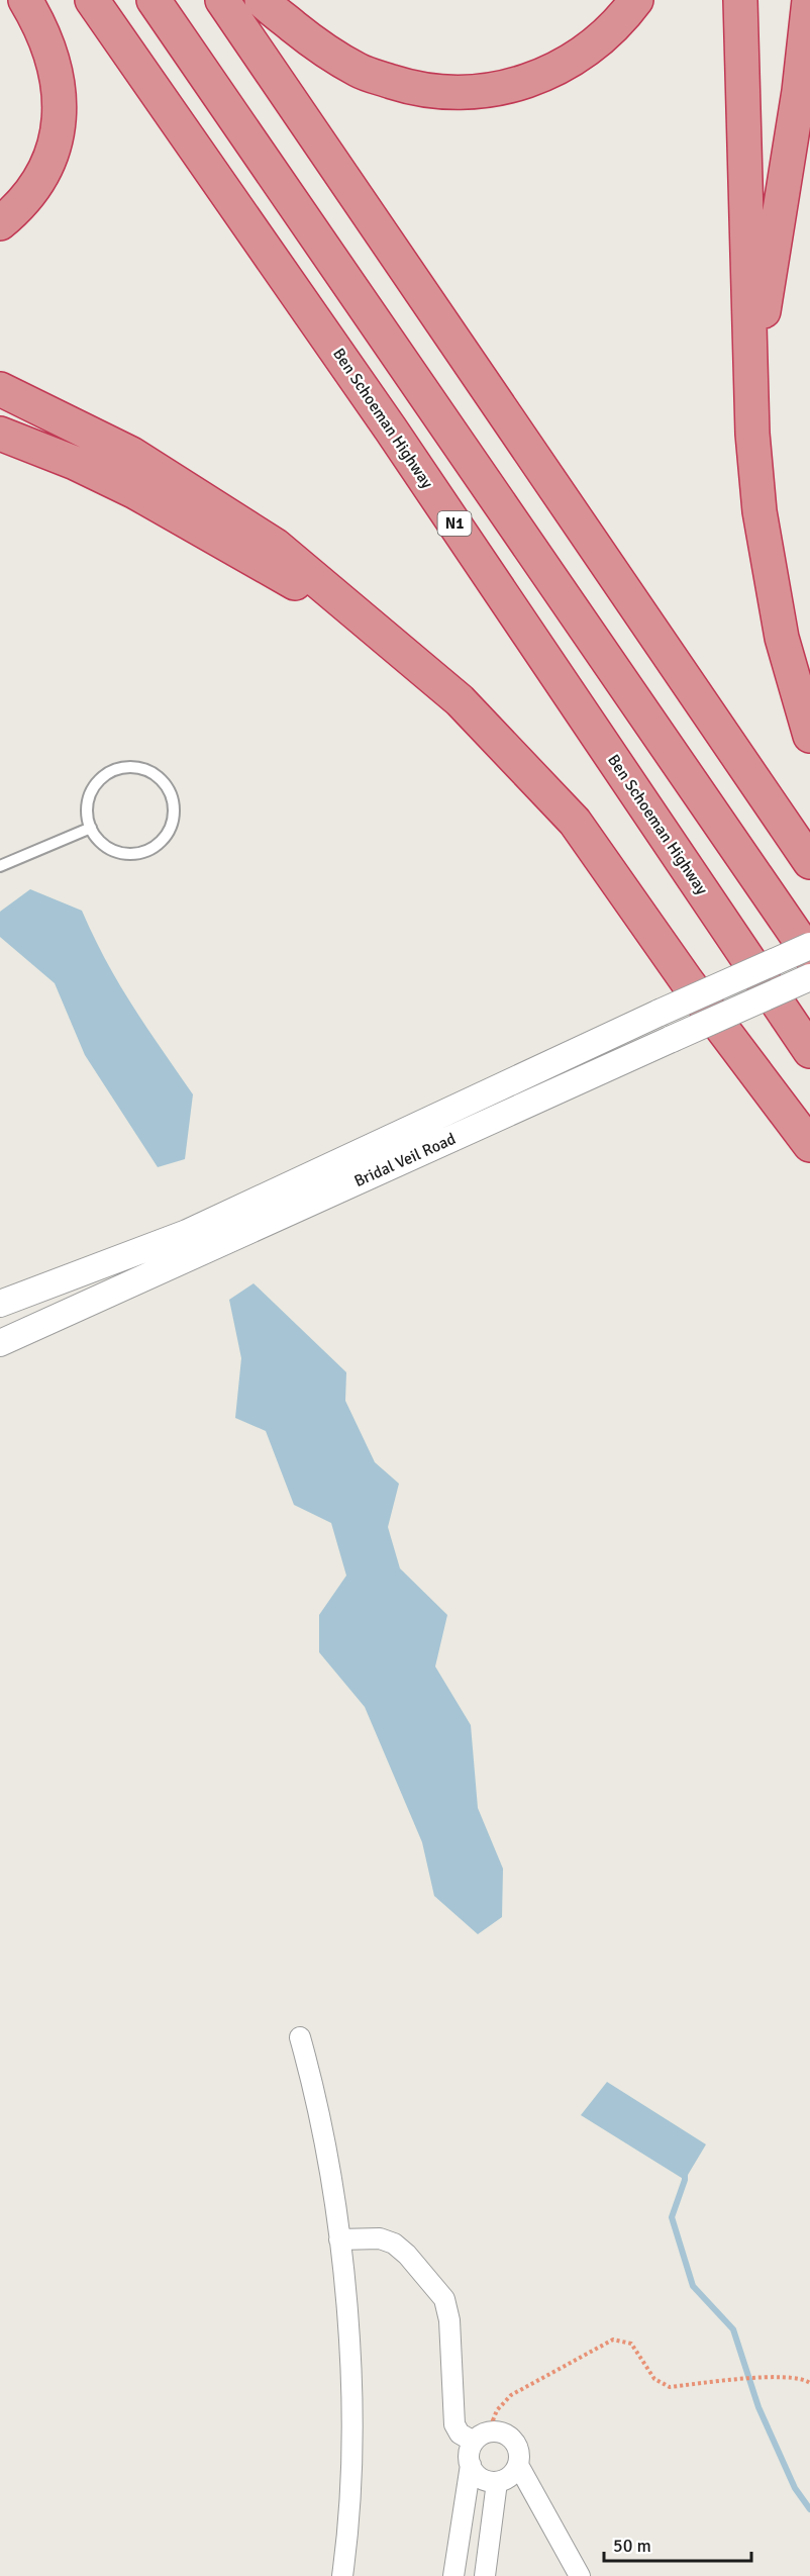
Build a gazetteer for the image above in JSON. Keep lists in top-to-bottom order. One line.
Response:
{"streets":{"highway":["Ben Schoeman Highway","N1"],"street":["Bridal Veil Road"]},"scale_bar":"50 m"}
